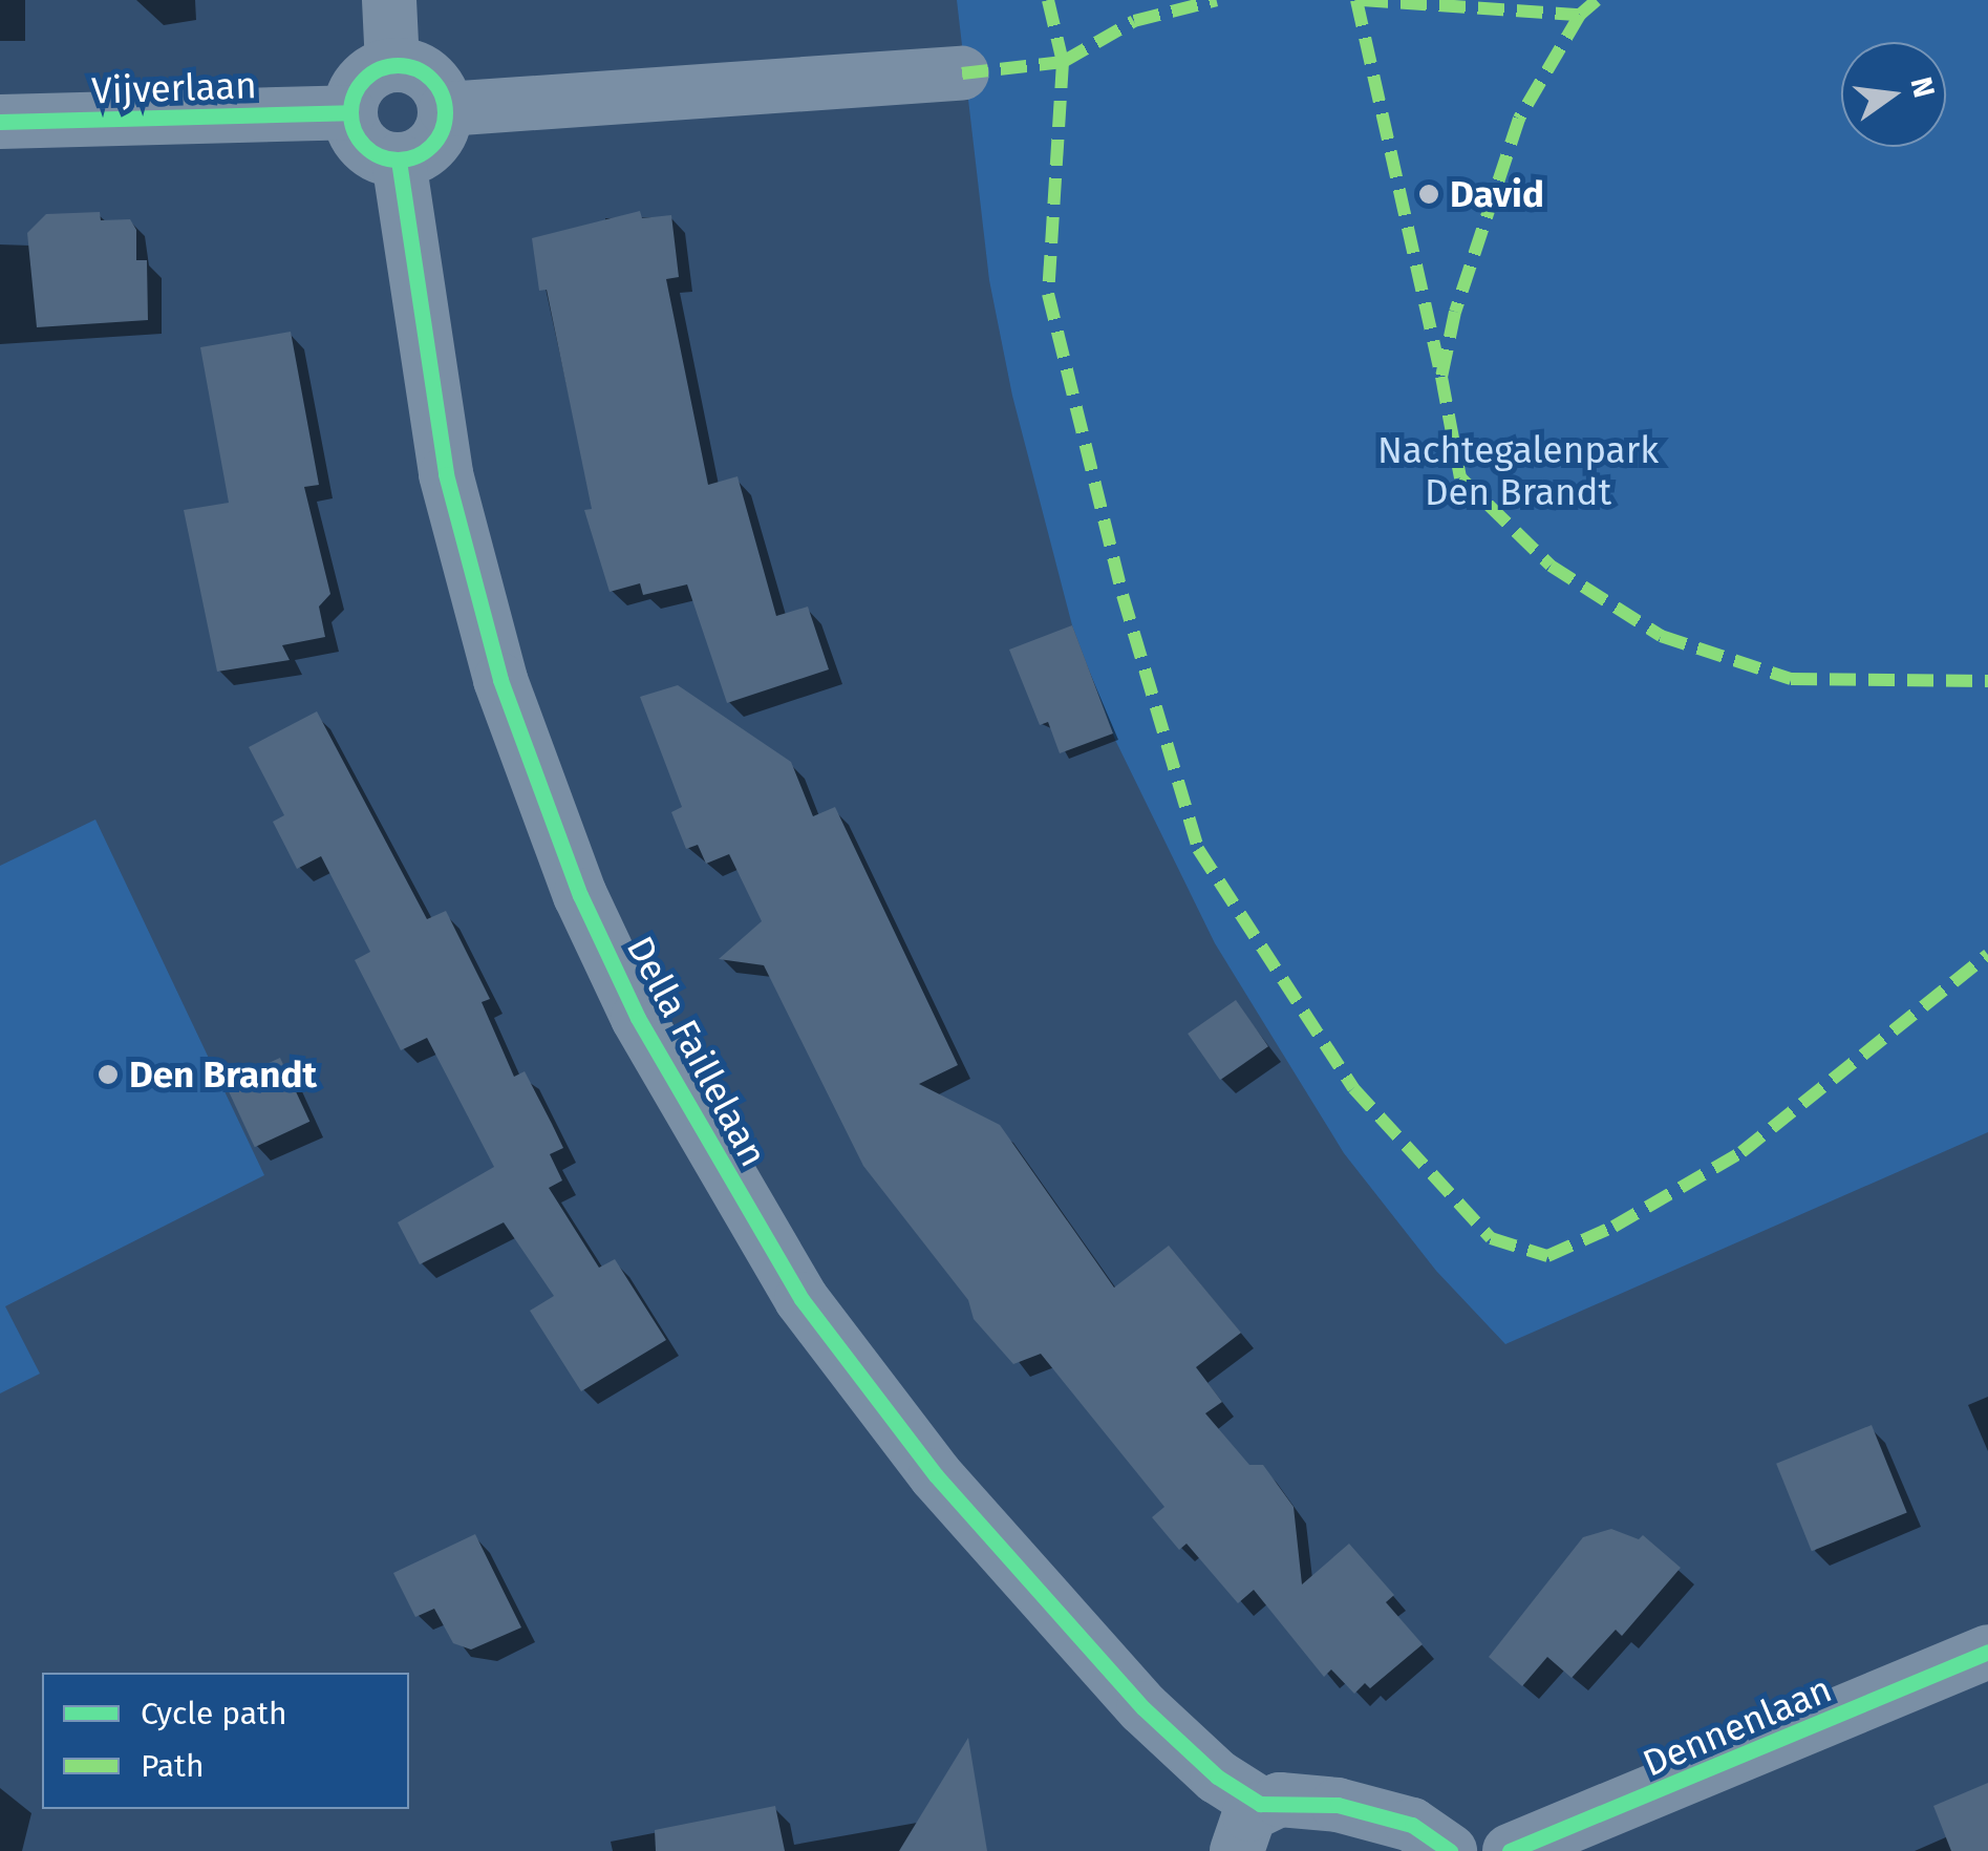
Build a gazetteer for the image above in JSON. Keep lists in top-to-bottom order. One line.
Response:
{"streets":{"street":["Vijverlaan","Della Faillelaan","Dennenlaan"]},"crossings":[["Vijverlaan","Della Faillelaan"]],"parks":["Nachtegalenpark Den Brandt"],"places":["David","Den Brandt"],"legend":["Cycle path","Path"],"north":"right"}
